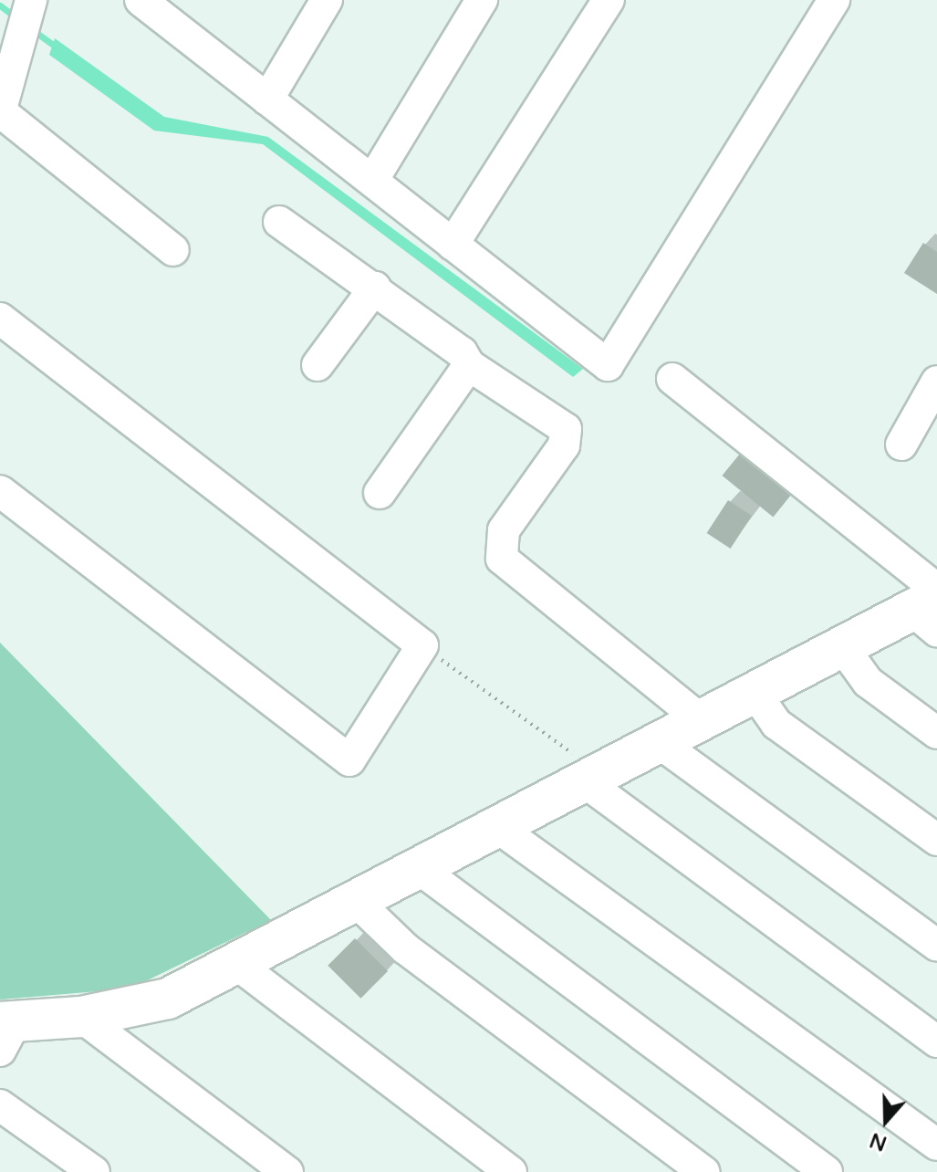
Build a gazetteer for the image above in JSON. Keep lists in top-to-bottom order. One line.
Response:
{"north":"bottom"}
